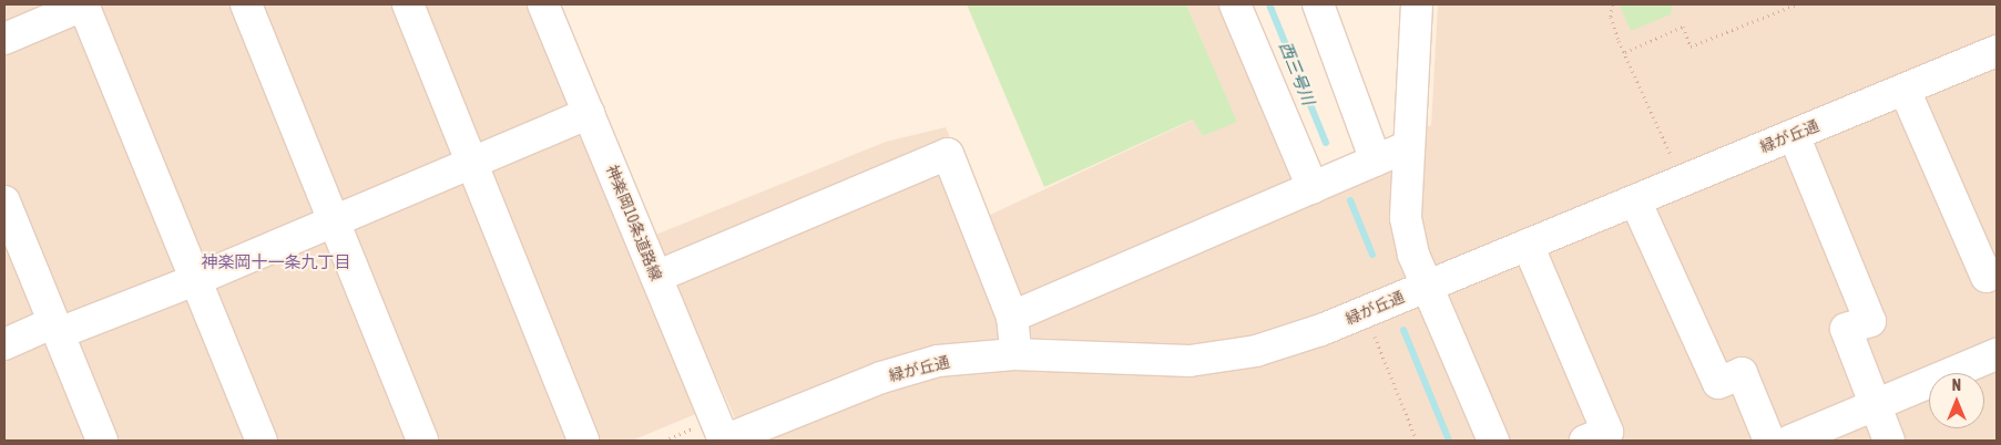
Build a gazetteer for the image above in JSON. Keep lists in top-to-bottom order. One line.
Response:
{"streets":{"street":["緑が丘通","神楽岡10条道路線"]},"crossings":[["緑が丘通","神楽岡10条道路線"]],"districts":["神楽岡十一条九丁目"],"water":["西三号川"],"north":"top"}
